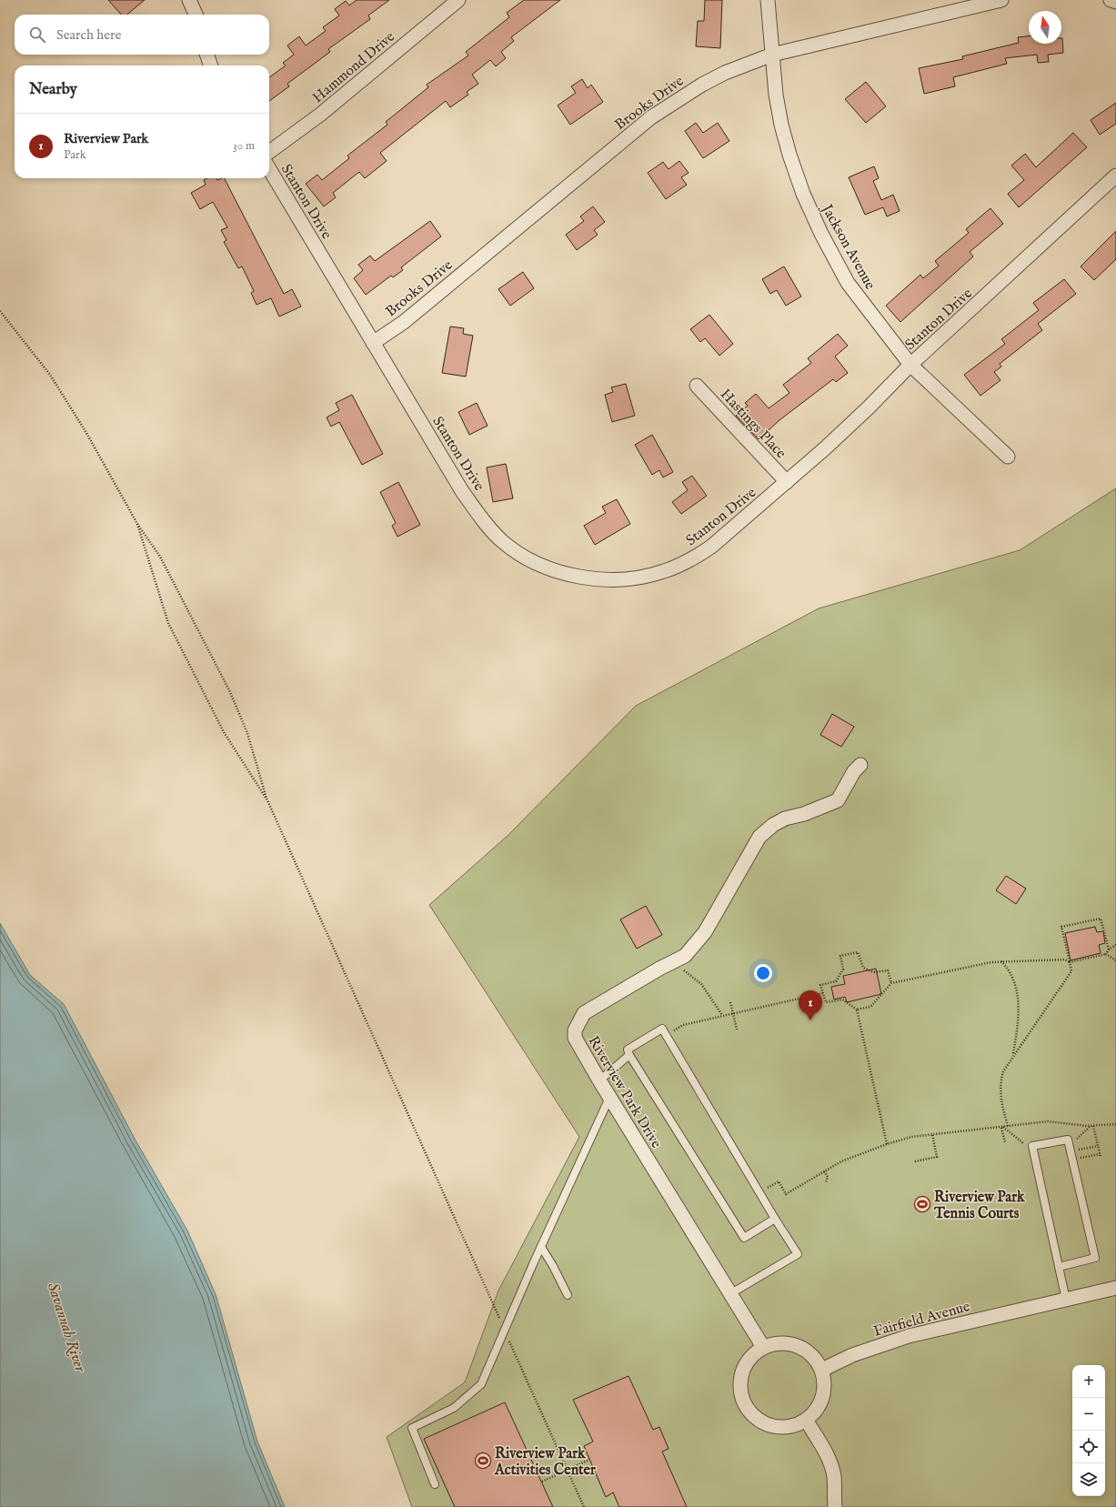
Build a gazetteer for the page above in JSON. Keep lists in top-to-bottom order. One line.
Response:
{"streets":{"street":["Hammond Drive","Brooks Drive","Stanton Drive","Jackson Avenue","Hastings Place","Riverview Park Drive","Fairfield Avenue"]},"crossings":[["Brooks Drive","Stanton Drive"],["Brooks Drive","Jackson Avenue"],["Stanton Drive","Jackson Avenue"],["Stanton Drive","Hastings Place"],["Riverview Park Drive","Fairfield Avenue"]],"water":["Savannah River"],"places":{"sports":["Riverview Park Tennis Courts","Riverview Park Activities Center"]},"north":"top","page":{"search":"Search here","heading":"Nearby","list":[{"mark":"1","name":"Riverview Park","note":"Park","value":"30 m"}],"pins":"1","map_buttons":["+","−"]}}
